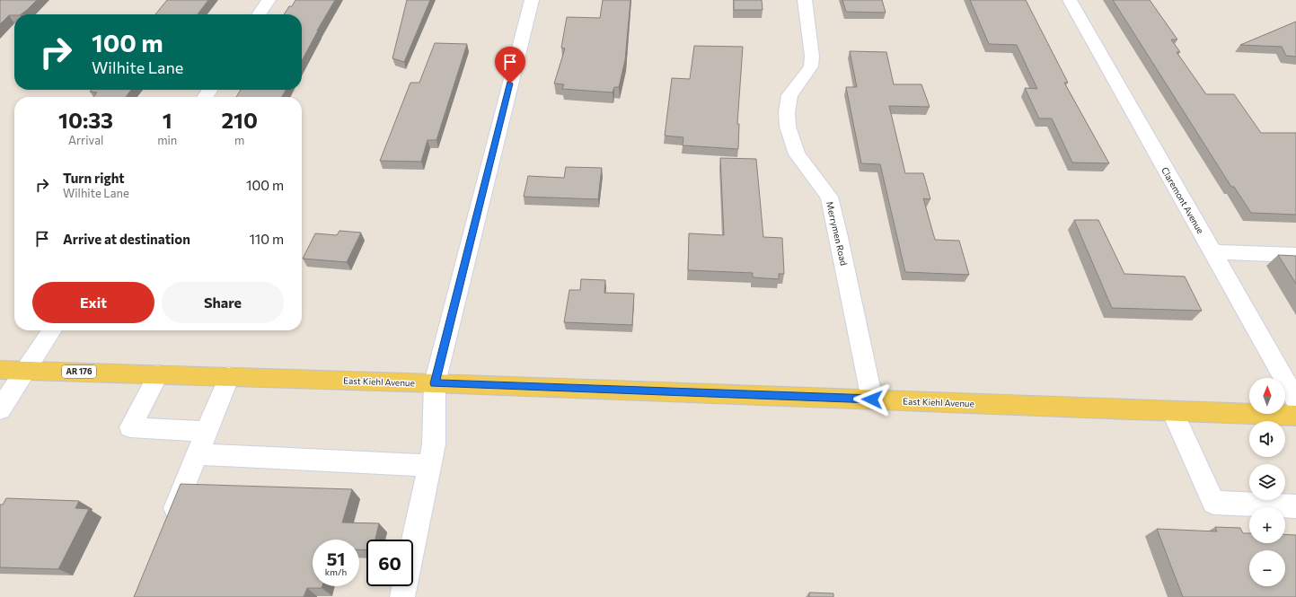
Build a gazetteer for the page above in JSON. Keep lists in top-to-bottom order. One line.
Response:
{"streets":{"main road":["AR 176","East Kiehl Avenue"],"street":["Claremont Avenue","Merrymen Road"]},"crossings":[["Claremont Avenue","East Kiehl Avenue"],["Merrymen Road","East Kiehl Avenue"]],"north":"top","page":{"turn":["100 m","Wilhite Lane"],"eta":["10:33","Arrival","1","min","210","m"],"list":[{"name":"Turn right","note":"Wilhite Lane","value":"100 m"},{"name":"Arrive at destination","value":"110 m"}],"buttons":["Exit","Share"],"map_buttons":["+","−"],"speed":"51 km/h","limit":"60"}}
